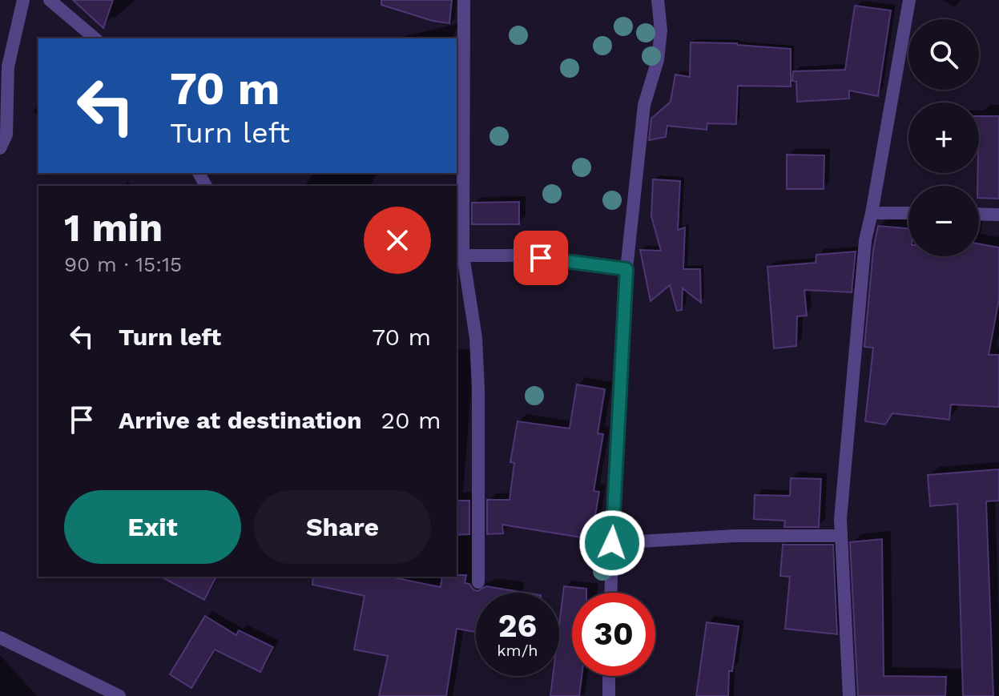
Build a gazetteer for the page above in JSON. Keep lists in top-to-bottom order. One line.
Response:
{"page":{"map_buttons":["+","−"],"turn":["70 m","Turn left"],"heading":["1 min","90 m · 15:15"],"list":[{"name":"Turn left","value":"70 m"},{"name":"Arrive at destination","value":"20 m"}],"buttons":["Exit","Share"],"speed":"26 km/h","limit":"30"}}
